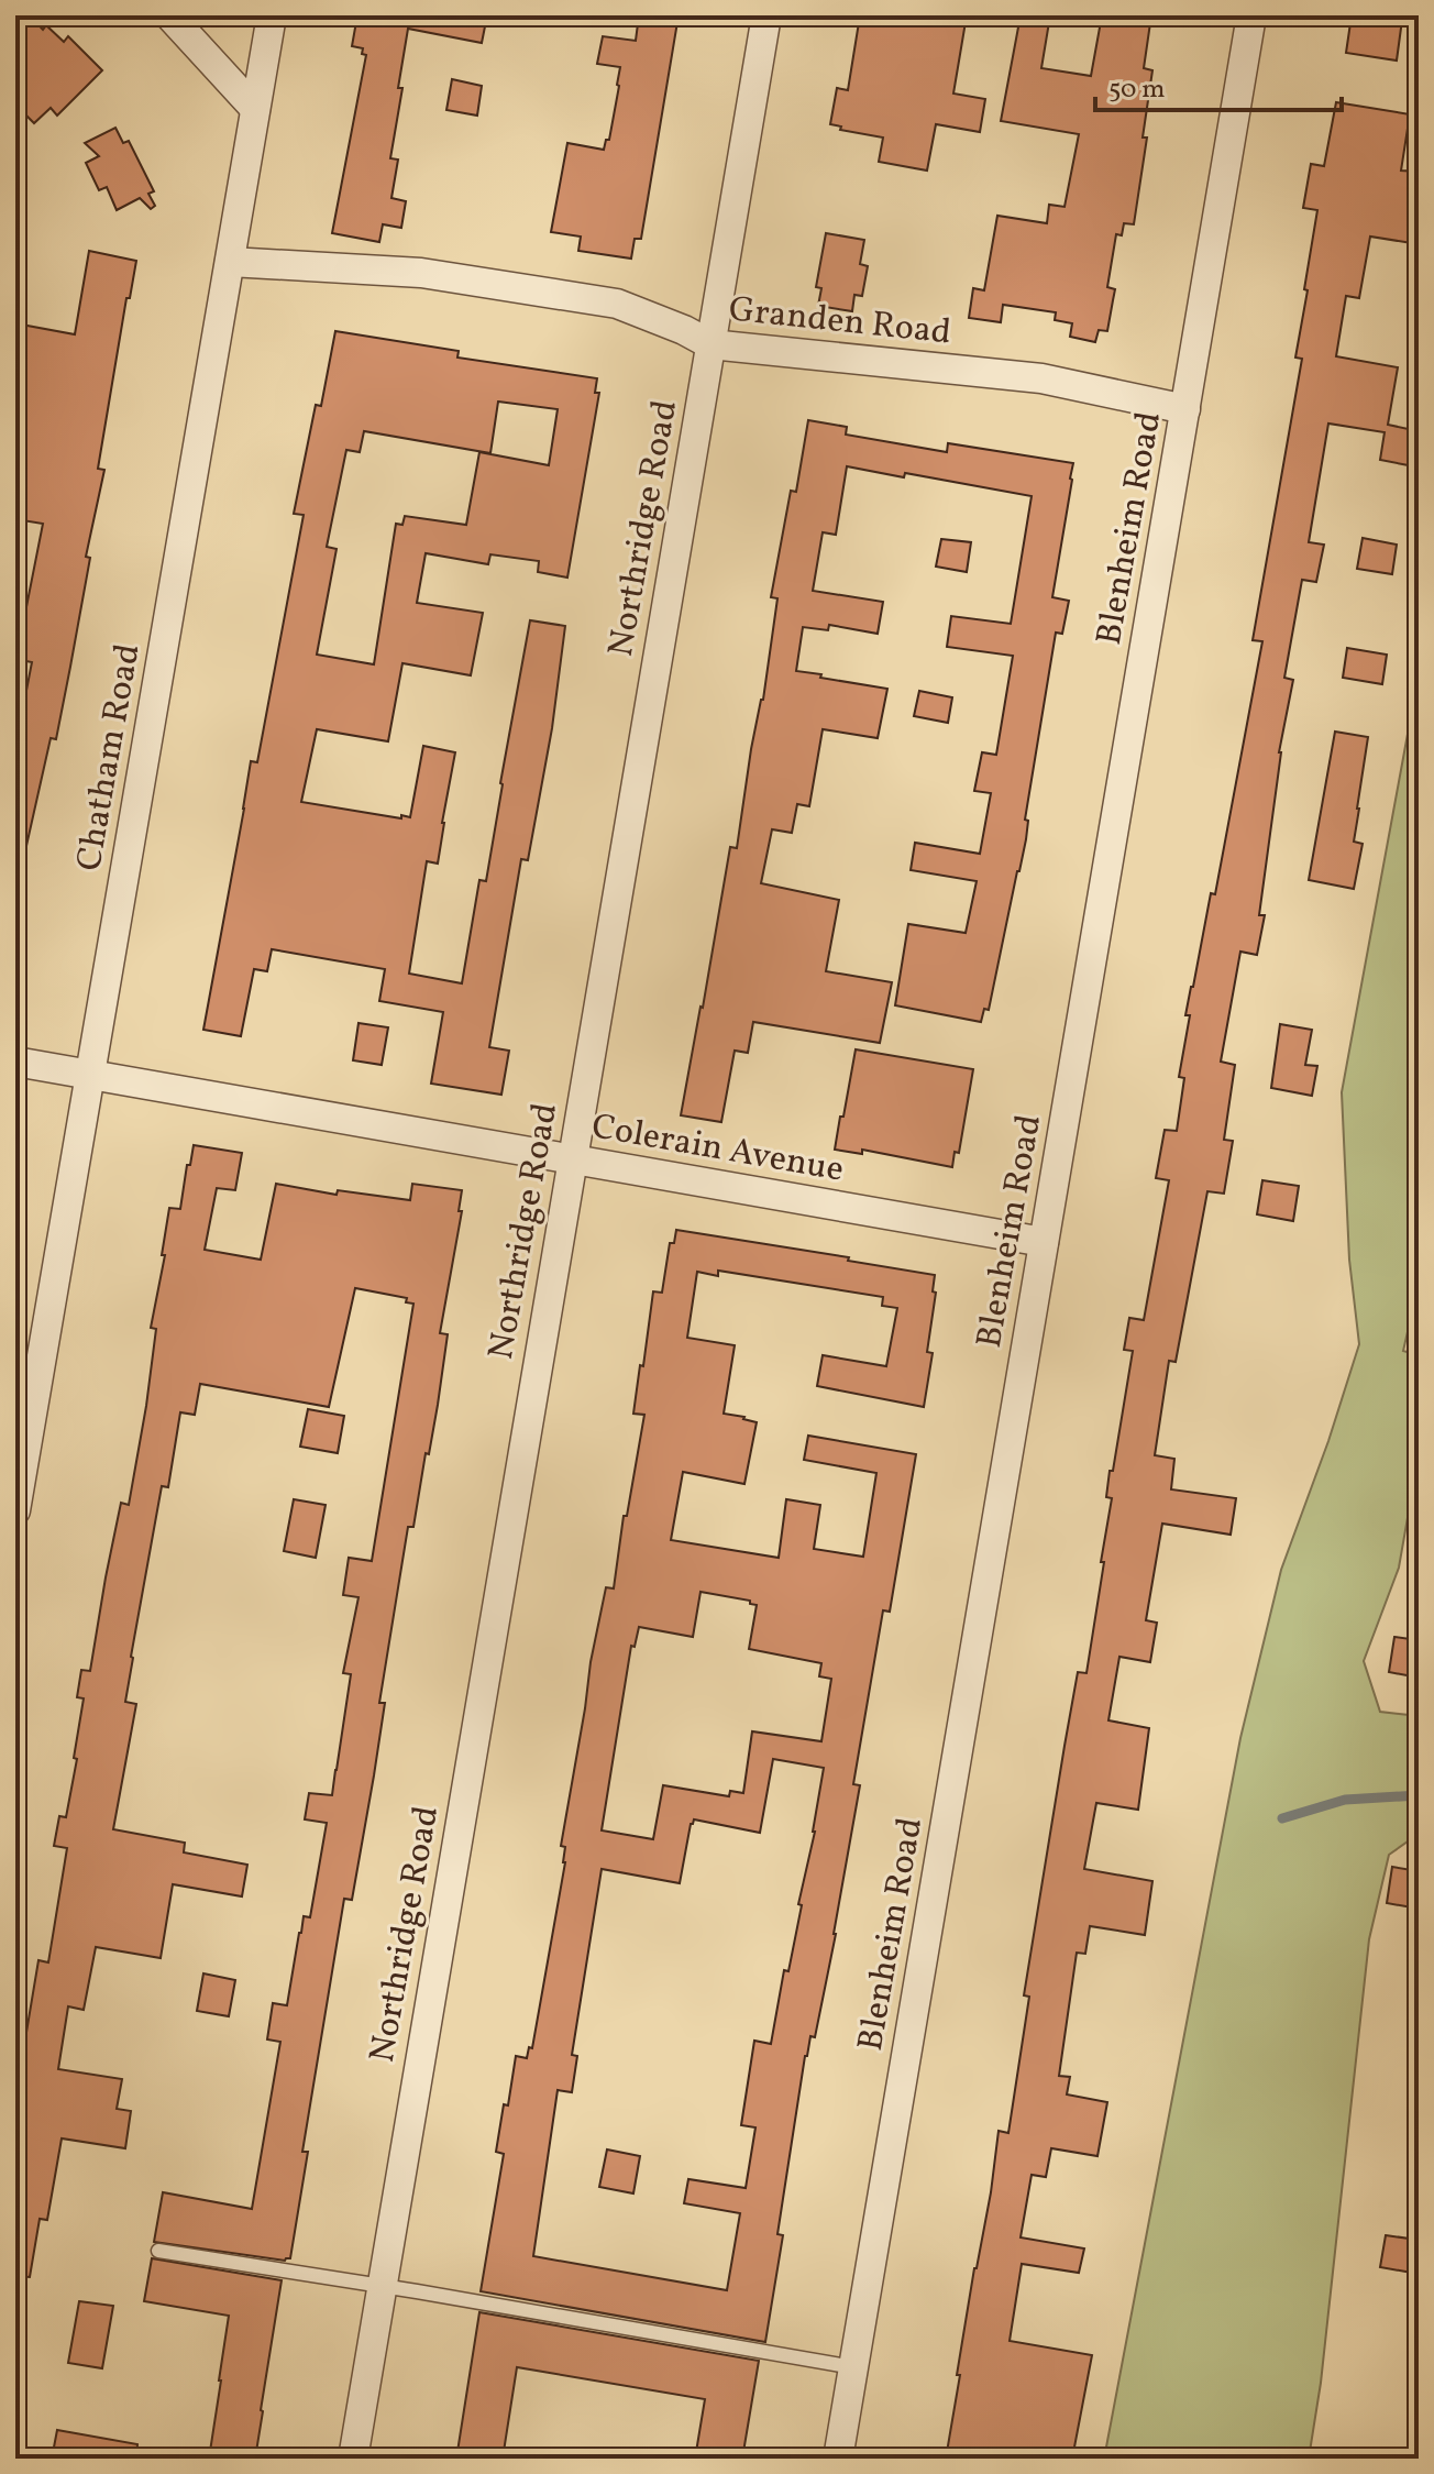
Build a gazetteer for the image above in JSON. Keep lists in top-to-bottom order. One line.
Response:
{"streets":{"street":["Granden Road","Northridge Road","Blenheim Road","Chatham Road","Colerain Avenue"]},"crossings":[["Granden Road","Northridge Road"],["Granden Road","Blenheim Road"],["Granden Road","Chatham Road"],["Northridge Road","Colerain Avenue"],["Blenheim Road","Colerain Avenue"],["Chatham Road","Colerain Avenue"]],"scale_bar":"50 m"}
